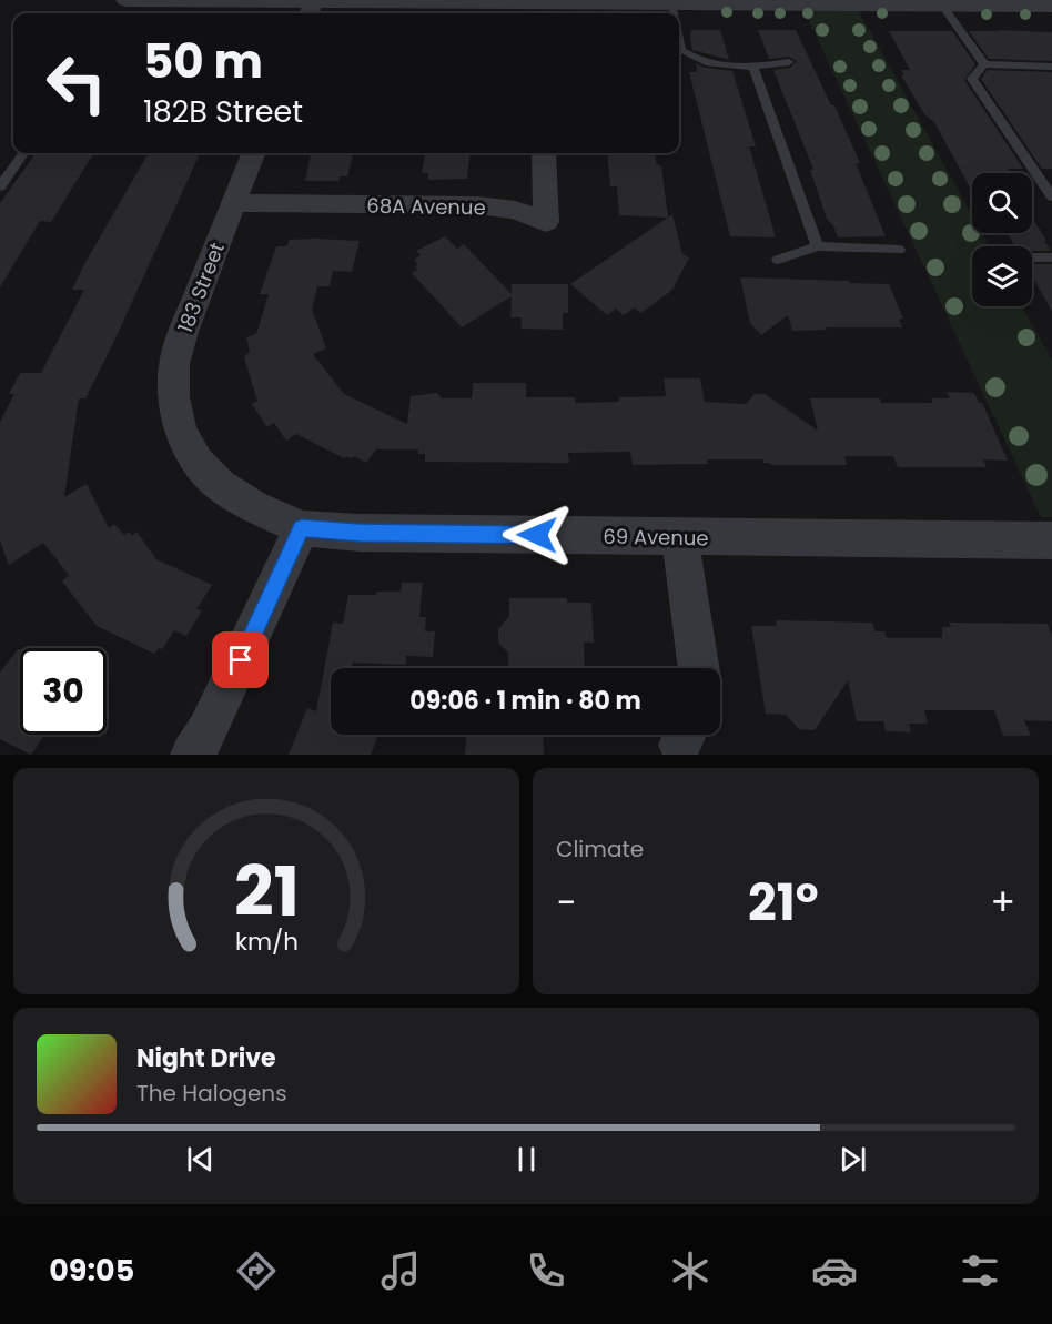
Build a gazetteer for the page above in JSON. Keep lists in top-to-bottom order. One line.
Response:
{"streets":{"street":["68A Avenue","183 Street","69 Avenue"]},"crossings":[["68A Avenue","183 Street"],["183 Street","69 Avenue"]],"page":{"turn":["50 m","182B Street"],"limit":"30","trip":"09:06 · 1 min · 80 m","tile":"Climate","heat":["−","21°","+"],"song":["Night Drive","The Halogens"],"tabs":"09:05","gauge":["21","km/h"]}}
